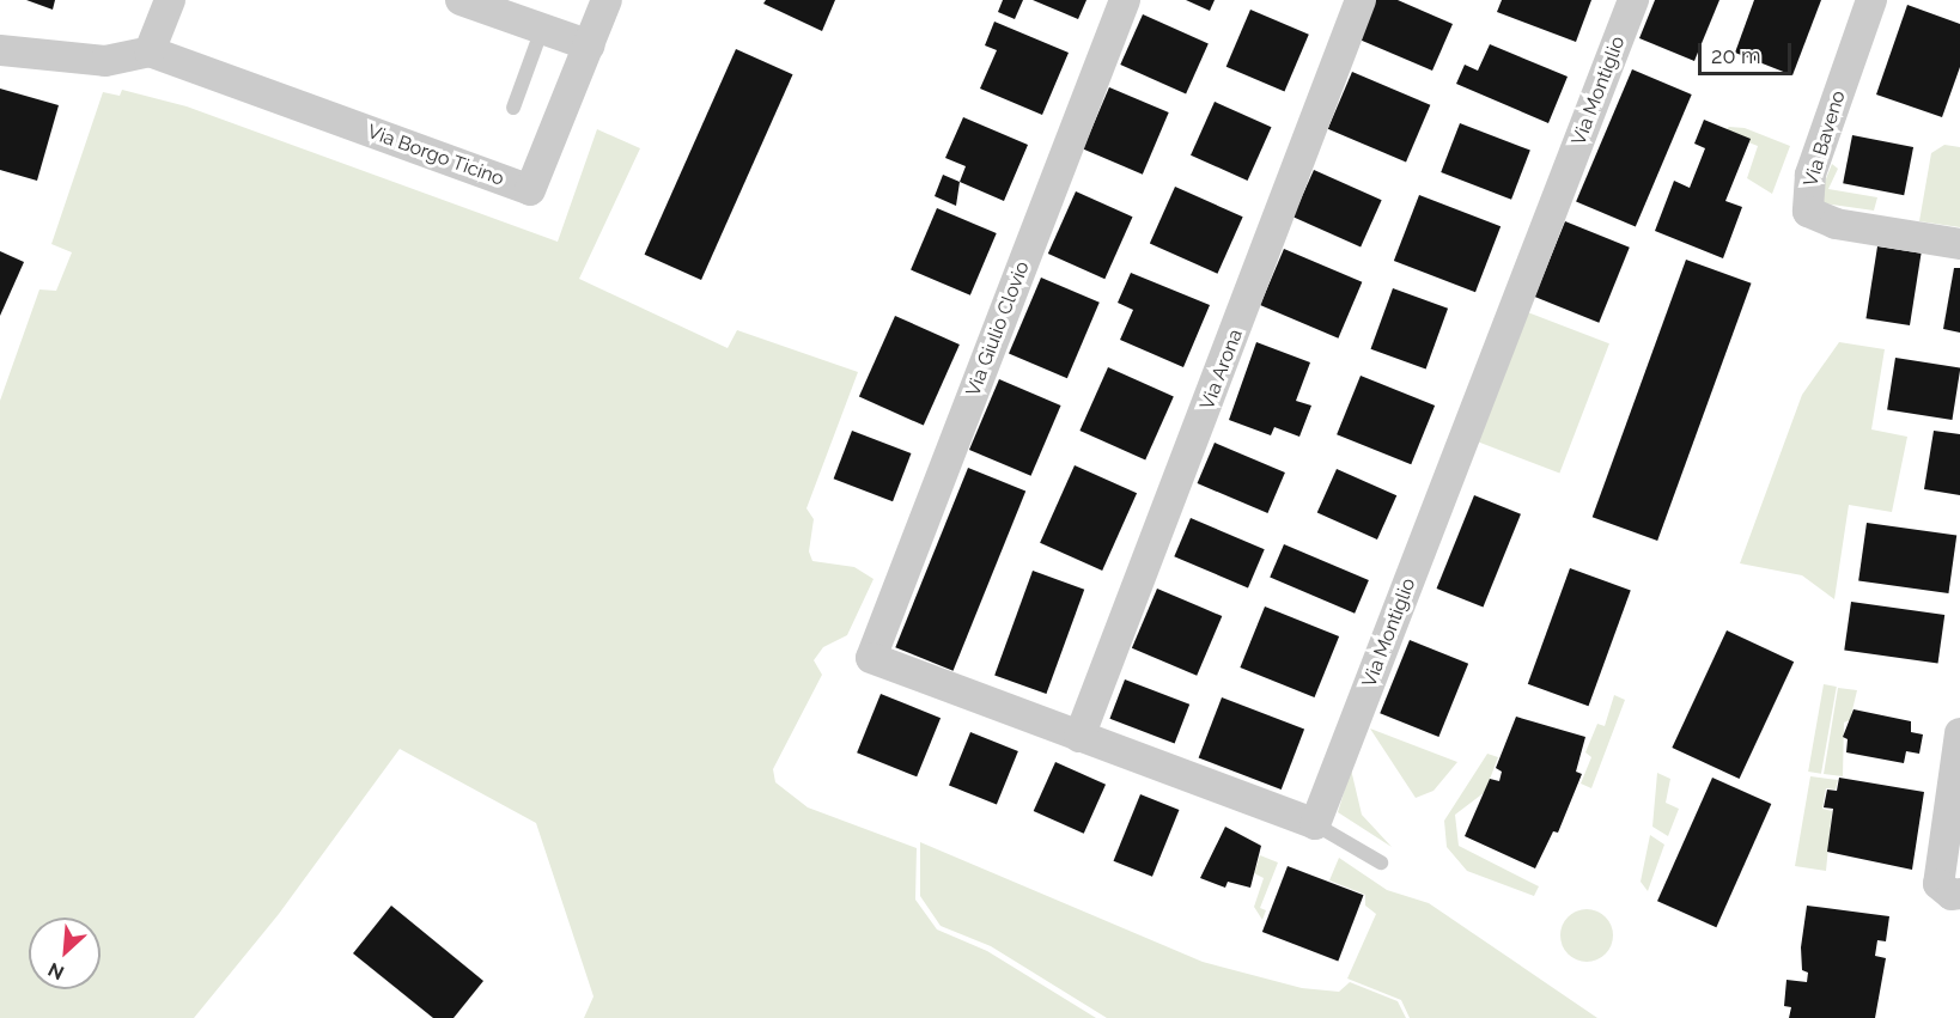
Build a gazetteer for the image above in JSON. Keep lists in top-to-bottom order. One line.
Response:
{"streets":{"street":["Via Montiglio","Via Baveno","Via Borgo Ticino","Via Giulio Clovio","Via Arona"]},"crossings":[["Via Giulio Clovio","Via Arona"]],"scale_bar":"20 m","north":"bottom left"}
